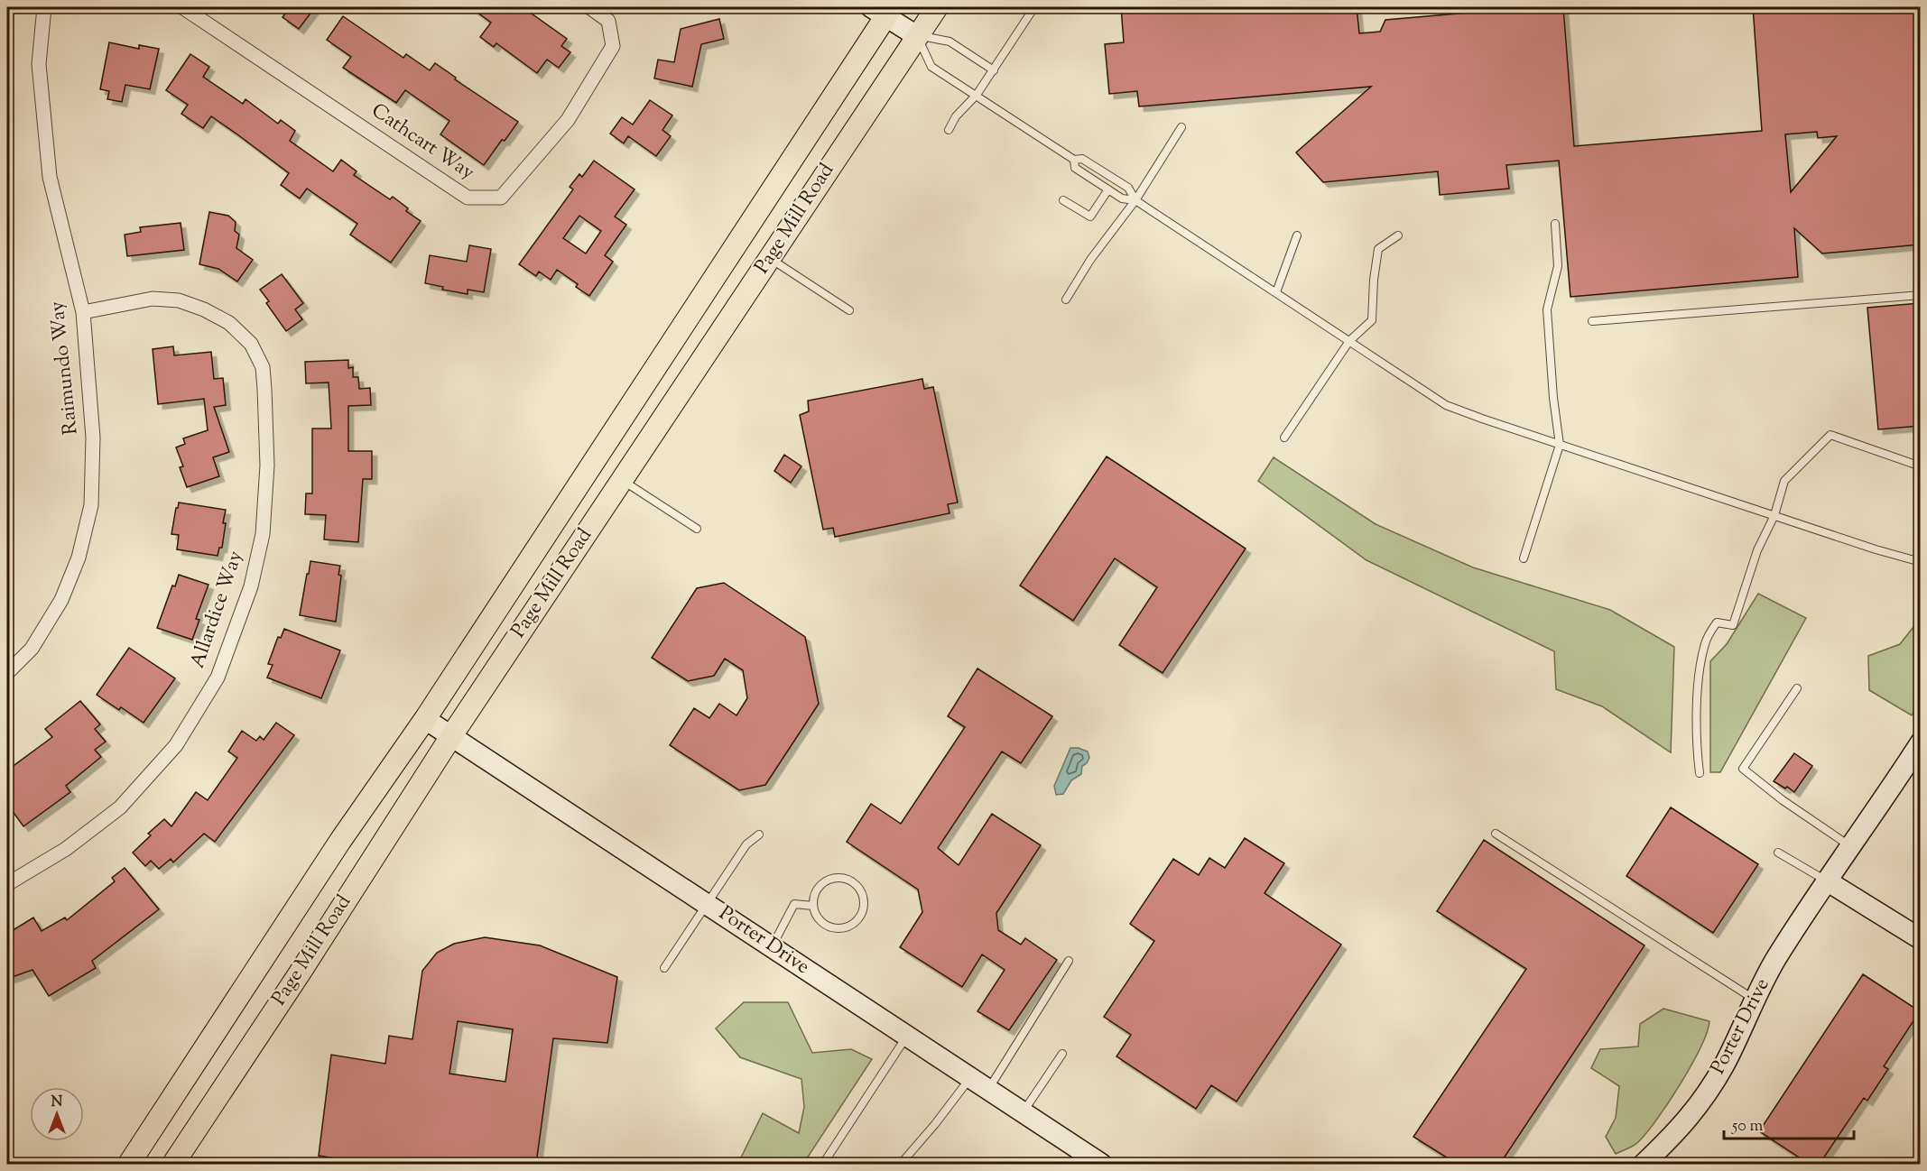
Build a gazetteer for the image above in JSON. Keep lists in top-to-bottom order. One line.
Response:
{"streets":{"main road":["Page Mill Road"],"street":["Cathcart Way","Raimundo Way","Allardice Way","Porter Drive"]},"crossings":[["Page Mill Road","Porter Drive"],["Raimundo Way","Allardice Way"]],"scale_bar":"50 m","north":"top"}
